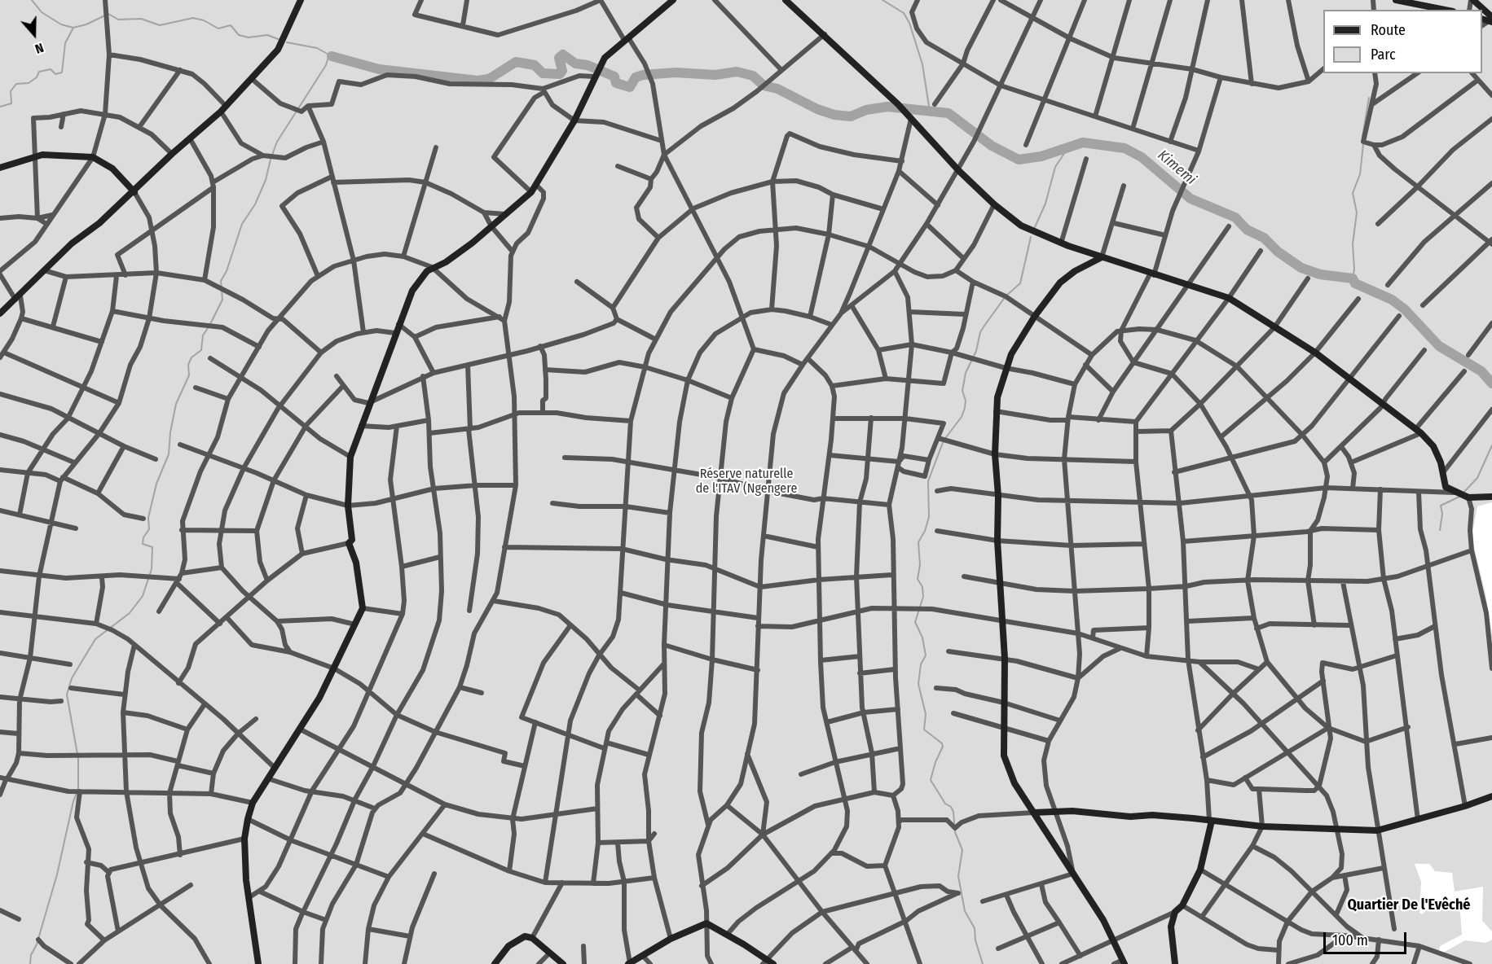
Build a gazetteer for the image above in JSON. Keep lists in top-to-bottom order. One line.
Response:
{"districts":["Quartier De l'Evêché"],"water":["Kimemi"],"parks":["Réserve naturelle de l'ITAV (Ngengere"],"legend":["Route","Parc"],"scale_bar":"100 m","north":"bottom"}
